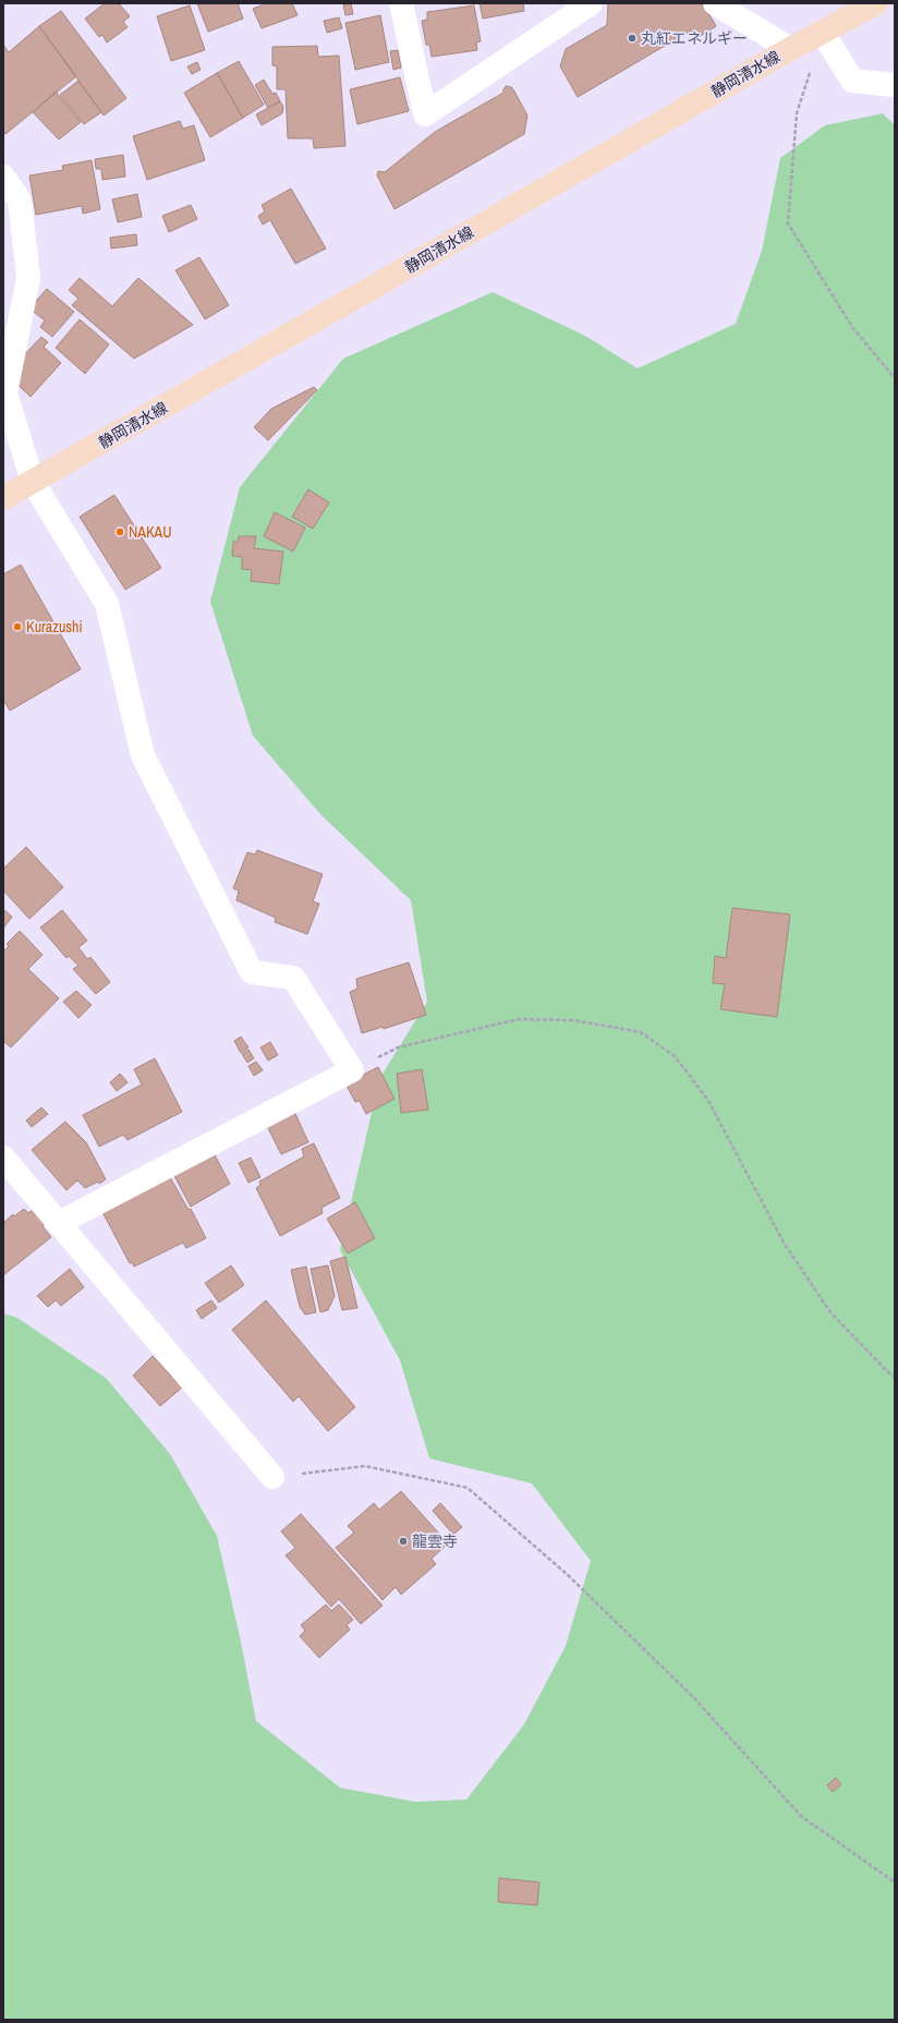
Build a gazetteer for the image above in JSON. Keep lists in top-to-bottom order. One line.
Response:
{"streets":{"main road":["静岡清水線"]},"places":["丸紅エネルギー","NAKAU","Kurazushi","龍雲寺"]}
